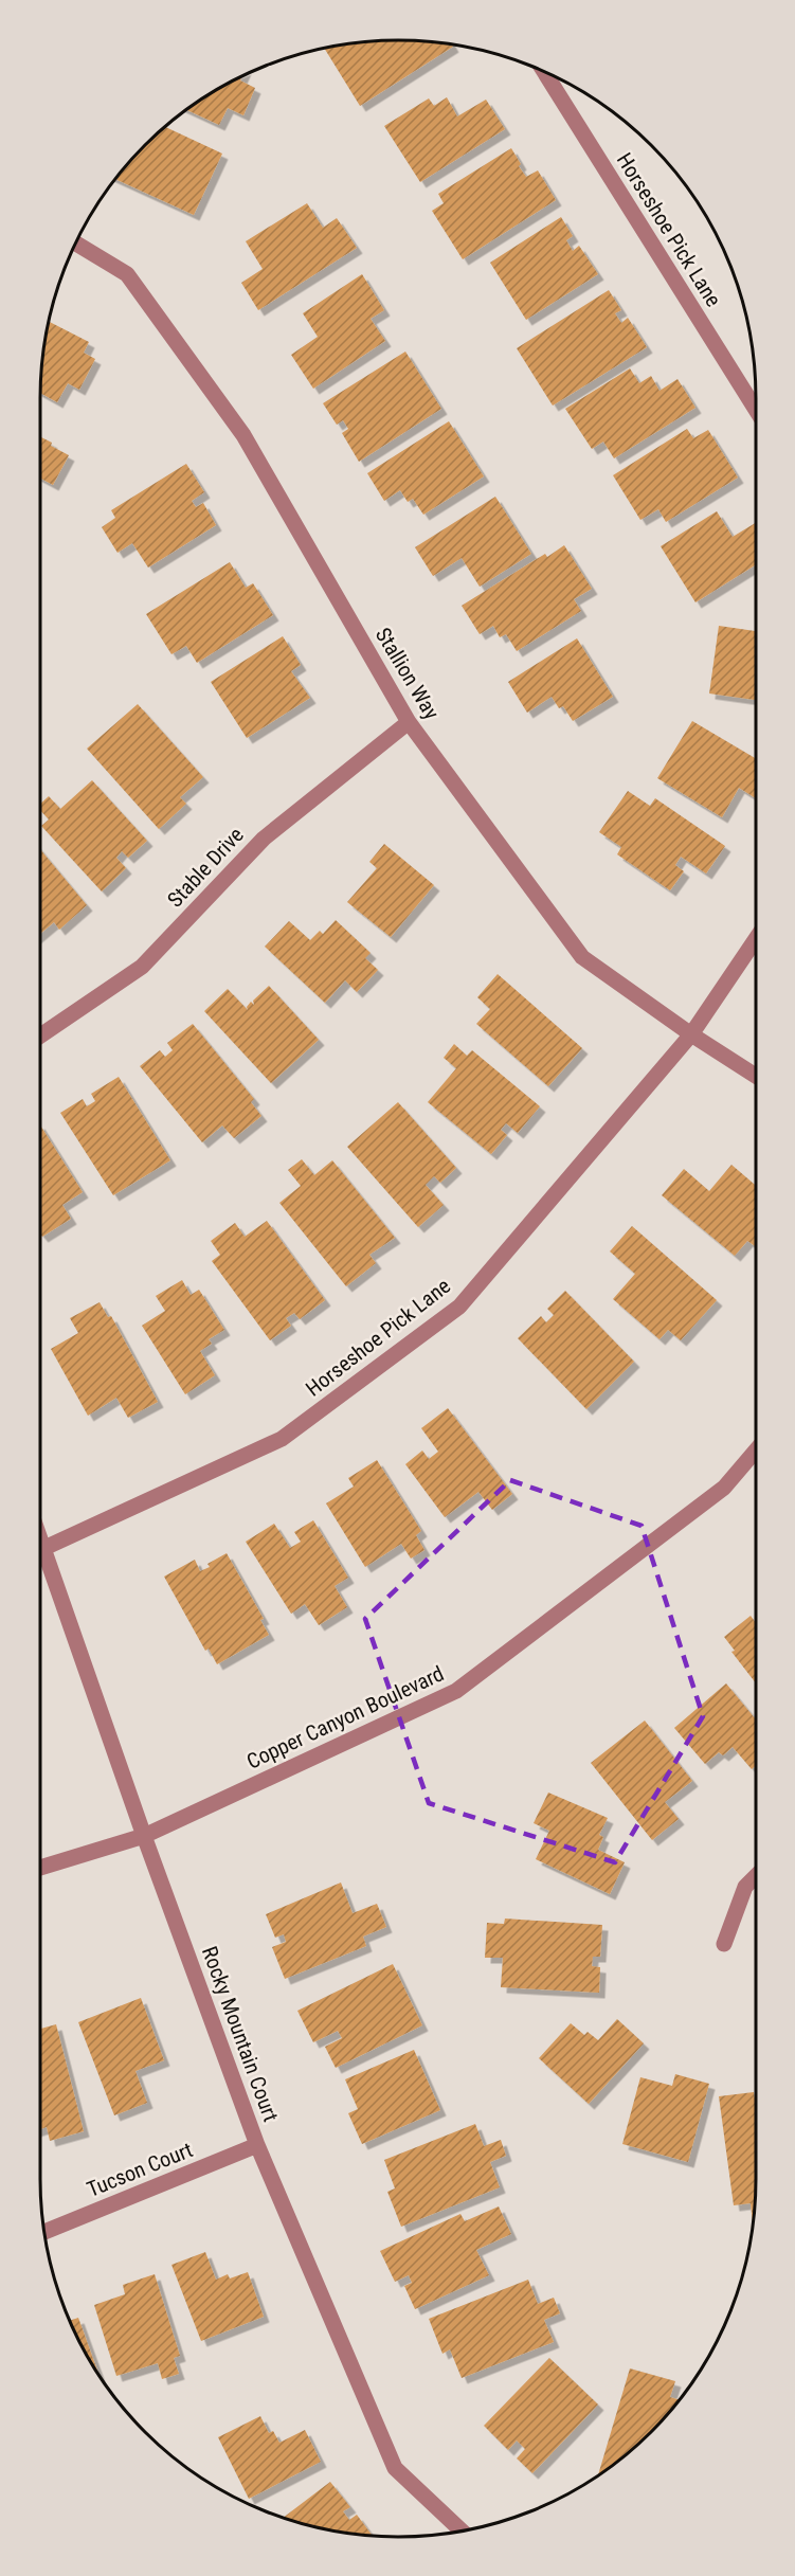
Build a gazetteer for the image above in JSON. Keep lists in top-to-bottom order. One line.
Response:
{"streets":{"street":["Horseshoe Pick Lane","Stallion Way","Stable Drive","Copper Canyon Boulevard","Rocky Mountain Court","Tucson Court"]},"crossings":[["Horseshoe Pick Lane","Stallion Way"],["Stallion Way","Stable Drive"],["Copper Canyon Boulevard","Rocky Mountain Court"],["Rocky Mountain Court","Tucson Court"]]}
